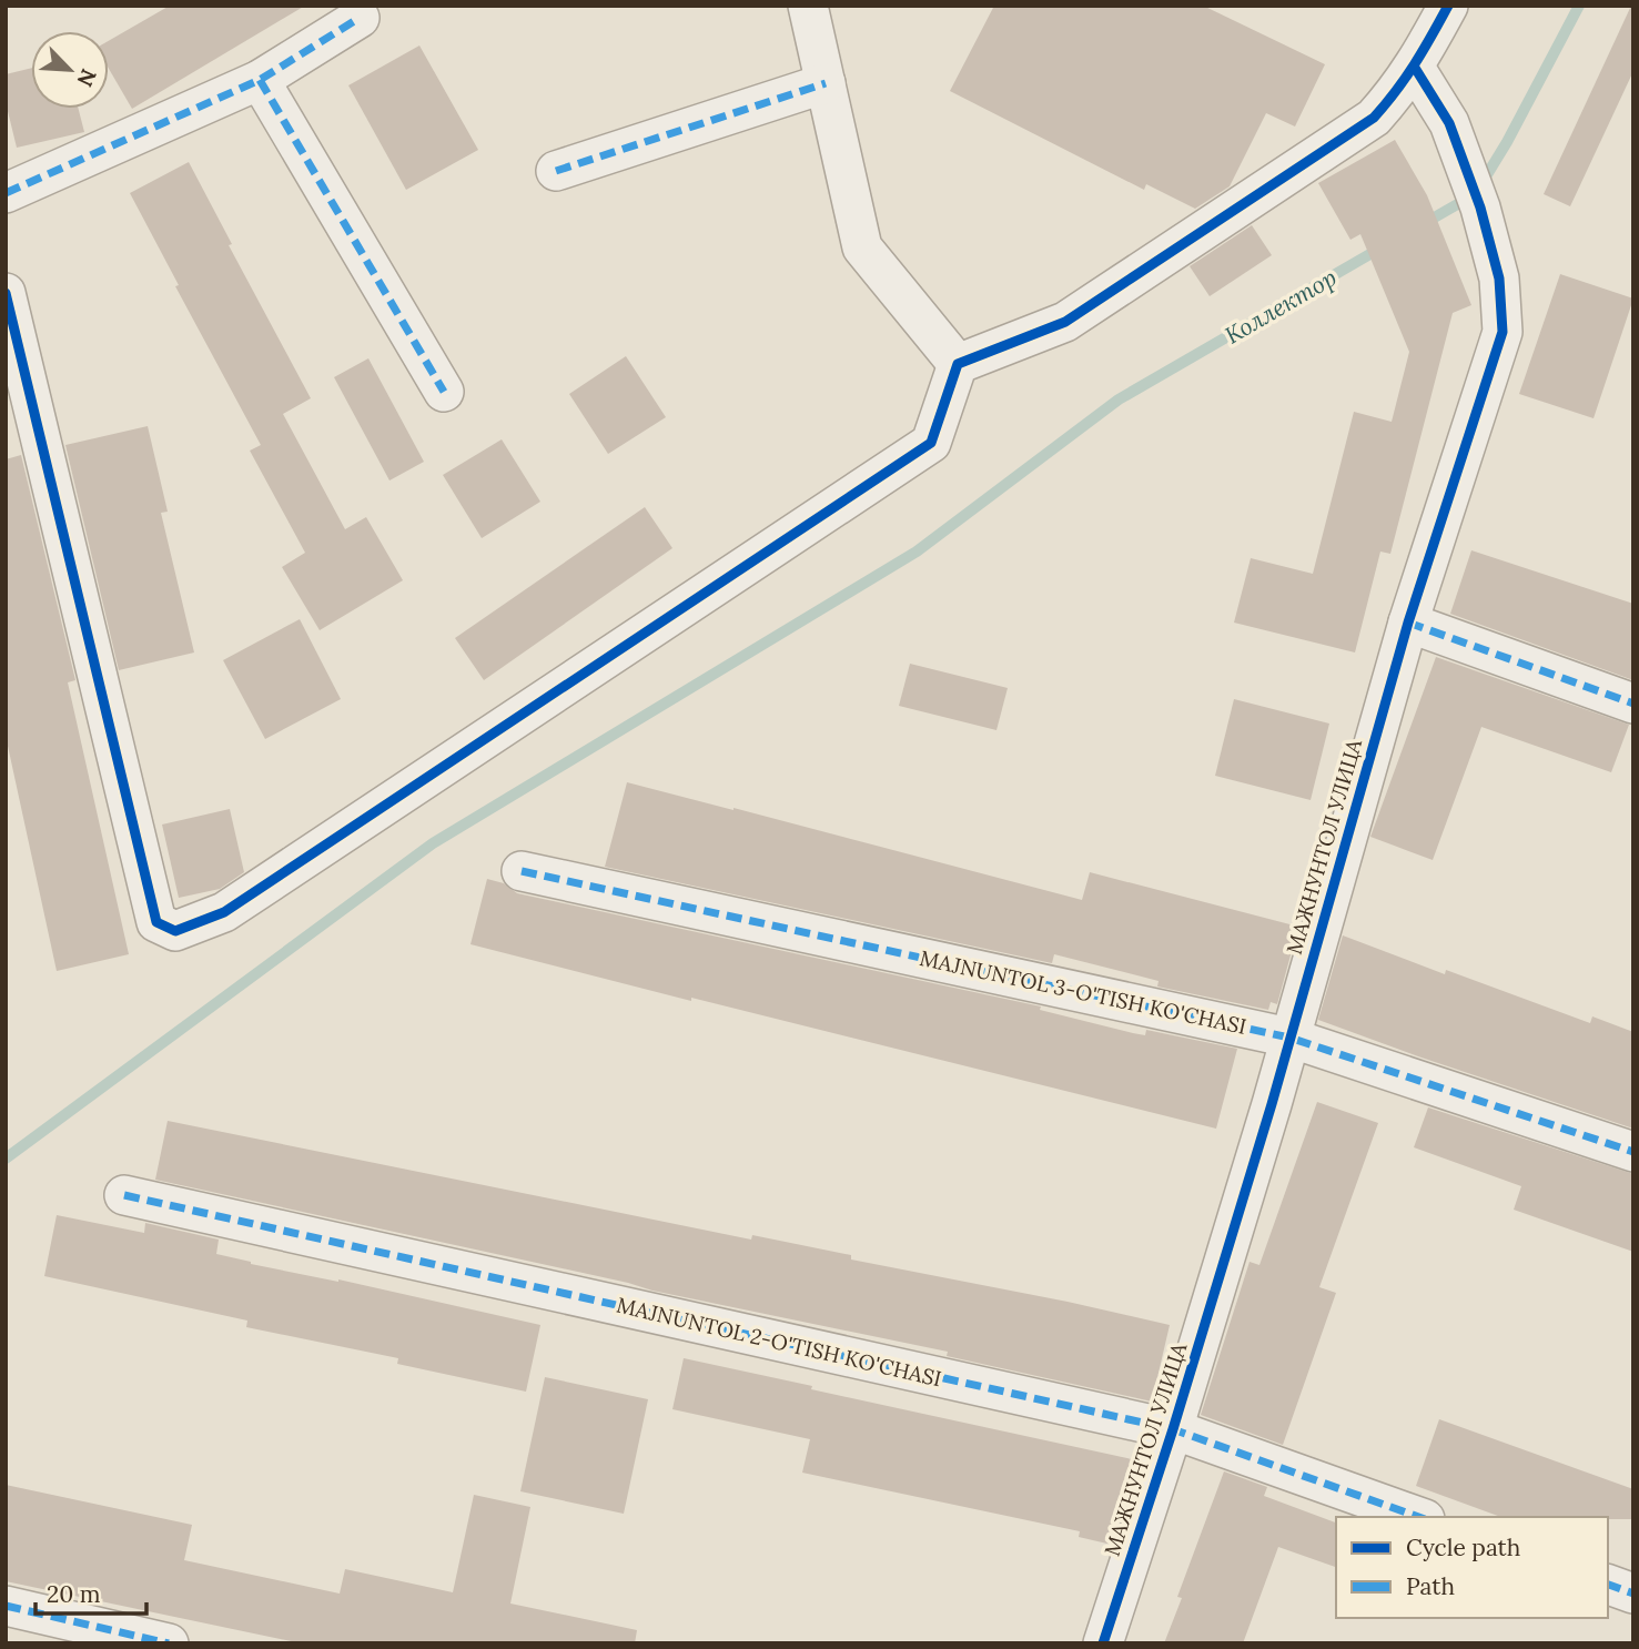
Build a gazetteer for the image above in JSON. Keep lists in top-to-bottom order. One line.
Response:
{"streets":{"street":["МАЖНУНТОЛ УЛИЦА","MAJNUNTOL 3-O'TISH KO'CHASI","MAJNUNTOL 2-O'TISH KO'CHASI"]},"crossings":[["МАЖНУНТОЛ УЛИЦА","MAJNUNTOL 3-O'TISH KO'CHASI"],["МАЖНУНТОЛ УЛИЦА","MAJNUNTOL 2-O'TISH KO'CHASI"]],"water":["Коллектор"],"legend":["Cycle path","Path"],"scale_bar":"20 m","north":"bottom right"}
